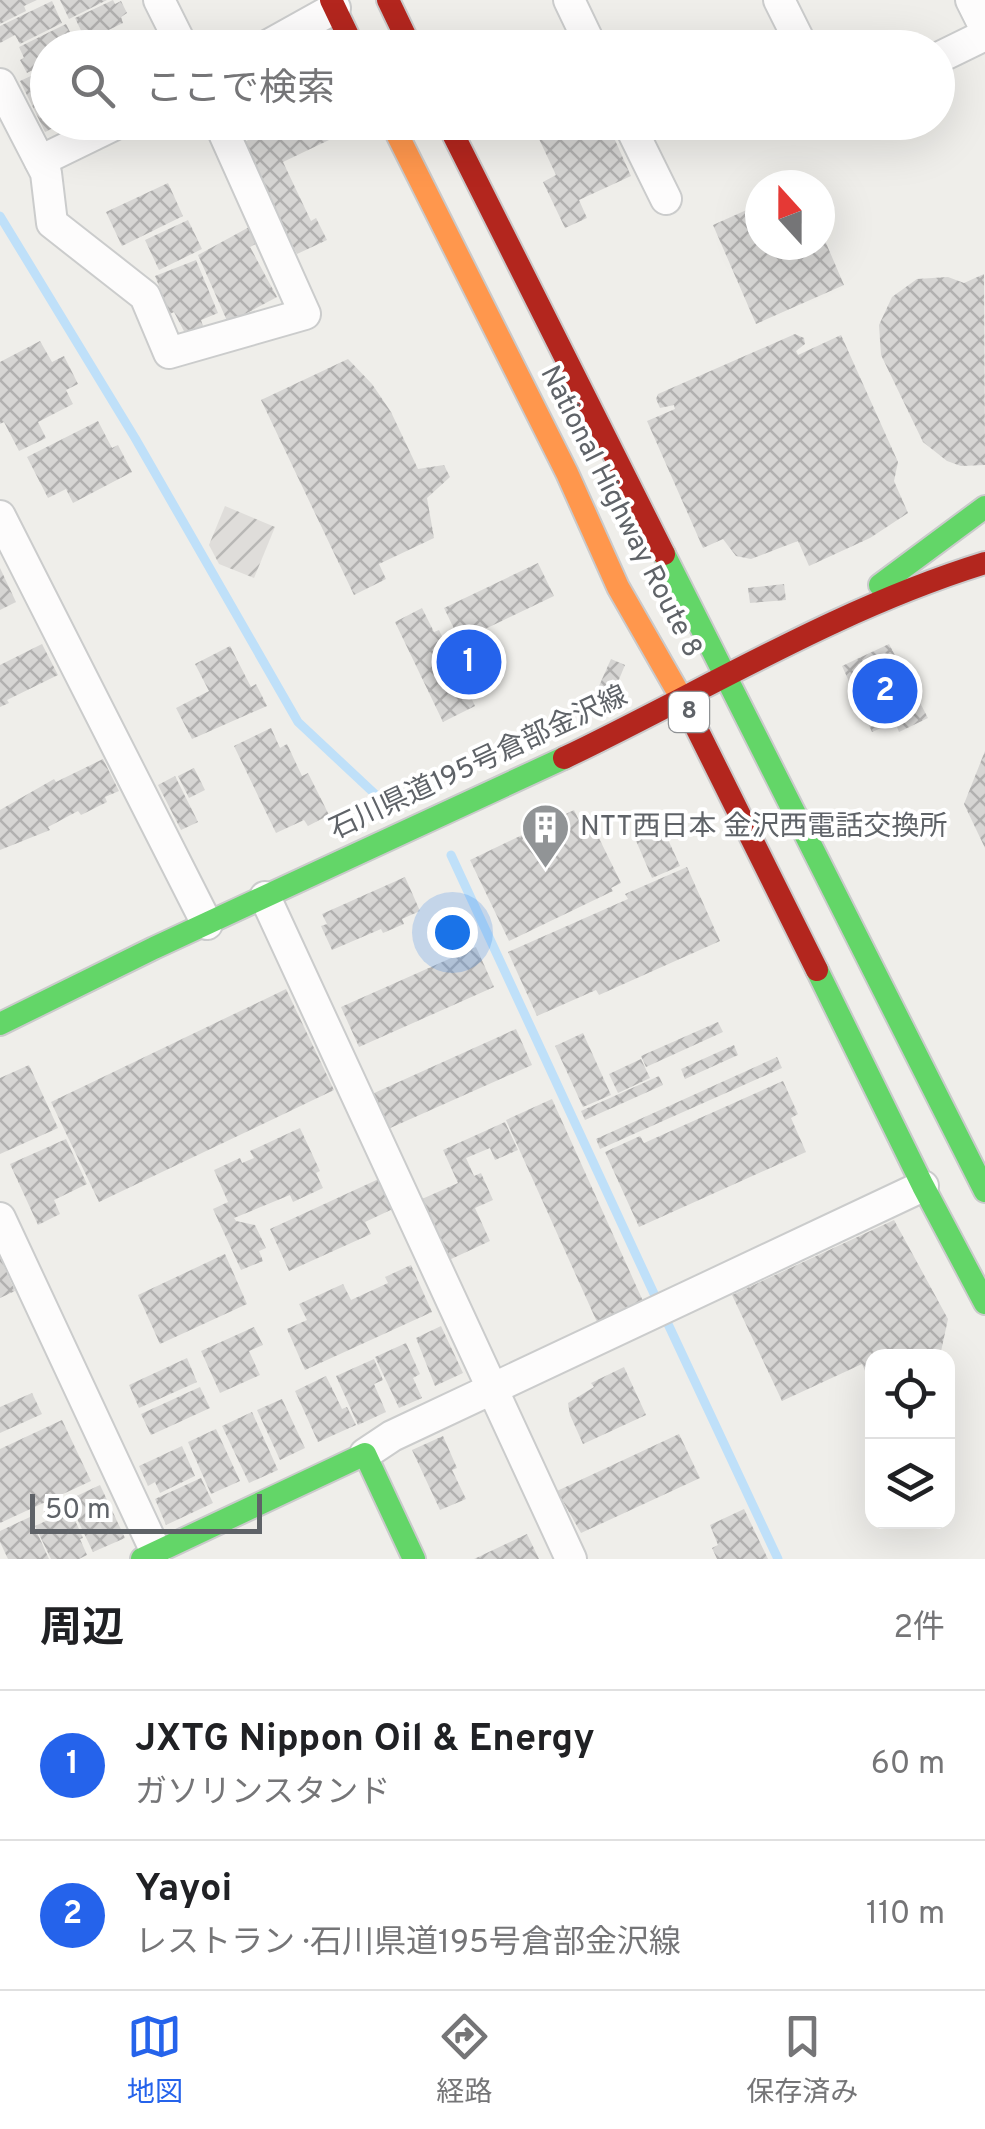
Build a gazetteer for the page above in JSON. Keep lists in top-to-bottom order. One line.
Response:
{"streets":{"main road":["National Highway Route 8","8","石川県道195号倉部金沢線"]},"crossings":[["National Highway Route 8","石川県道195号倉部金沢線"]],"places":{"building":["NTT西日本 金沢西電話交換所"]},"scale_bar":"50 m","north":"top","page":{"search":"ここで検索","pins":["1","2"],"scale":"50 m","heading":["周辺","2件"],"list":[{"mark":"1","name":"JXTG Nippon Oil & Energy","note":"ガソリンスタンド","value":"60 m"},{"mark":"2","name":"Yayoi","note":"レストラン · 石川県道195号倉部金沢線","value":"110 m"}],"nav":["地図","経路","保存済み"]}}
